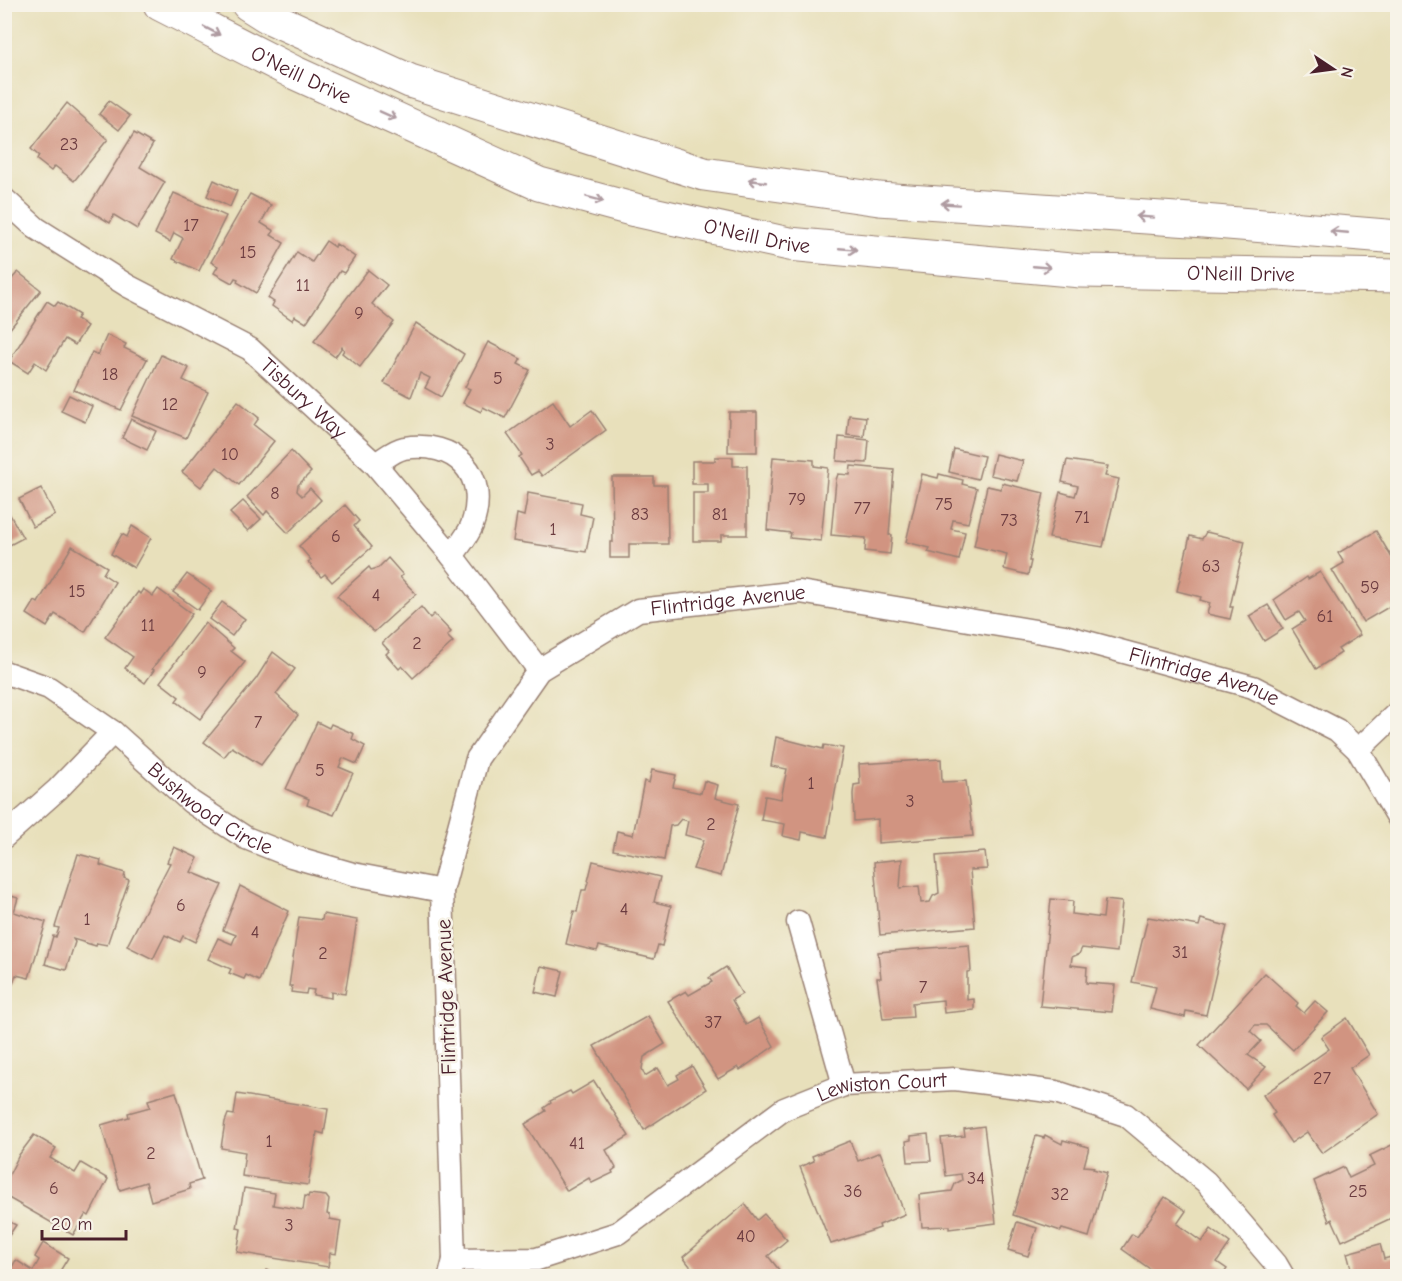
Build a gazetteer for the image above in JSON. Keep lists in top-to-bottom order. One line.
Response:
{"streets":{"main road":["O'Neill Drive"],"street":["Tisbury Way","Flintridge Avenue","Bushwood Circle","Lewiston Court"]},"crossings":[["Tisbury Way","Flintridge Avenue"],["Flintridge Avenue","Bushwood Circle"],["Flintridge Avenue","Lewiston Court"]],"house_numbers":["23","17","15","11","9","18","5","12","3","10","8","79","75","77","83","81","71","73","1","6","63","59","15","4","61","11","2","9","7","5","1","3","2","6","4","1","4","31","2","7","37","27","1","41","2","34","6","36","25","32","3","40"],"scale_bar":"20 m","north":"right"}
